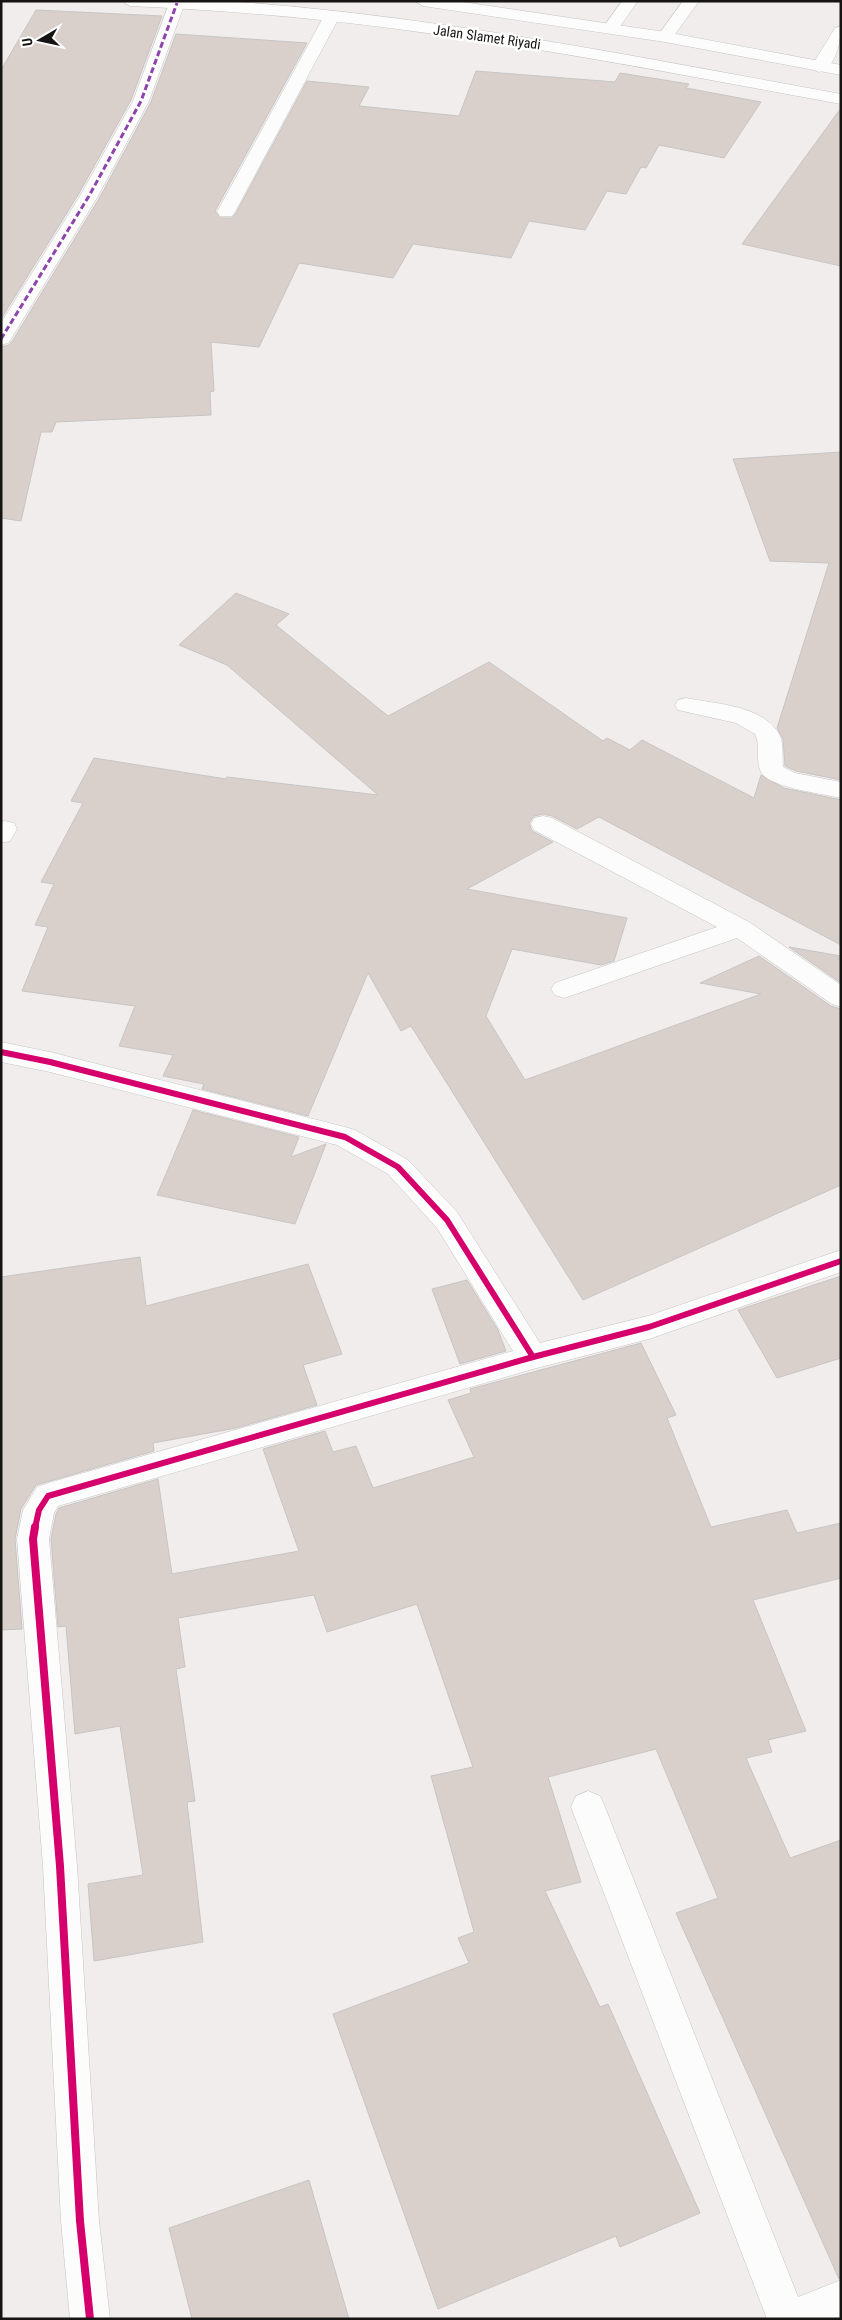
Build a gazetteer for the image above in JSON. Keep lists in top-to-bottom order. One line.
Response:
{"streets":{"street":["Jalan Slamet Riyadi"]},"north":"left"}
